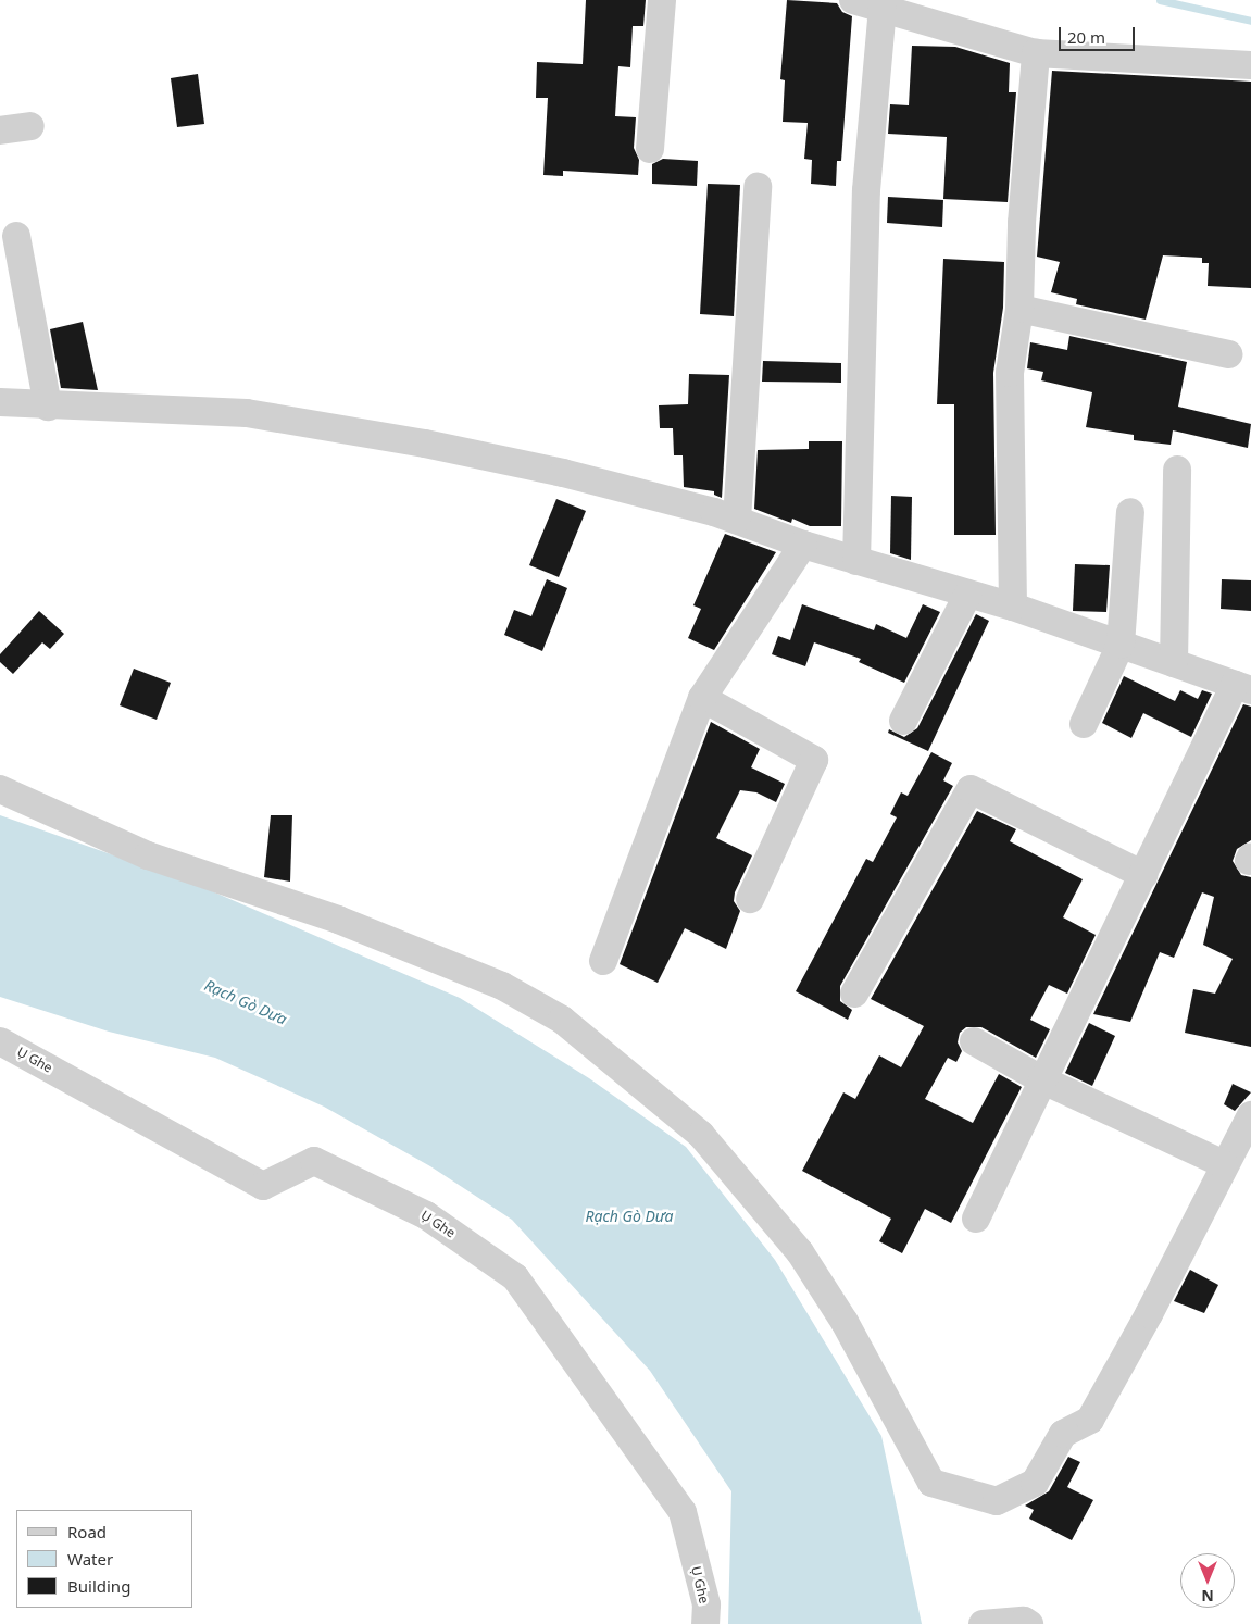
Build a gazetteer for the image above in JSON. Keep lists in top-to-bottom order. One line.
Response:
{"streets":{"street":["Ụ Ghe"]},"water":["Rạch Gò Dưa"],"legend":["Road","Water","Building"],"scale_bar":"20 m","north":"bottom"}
